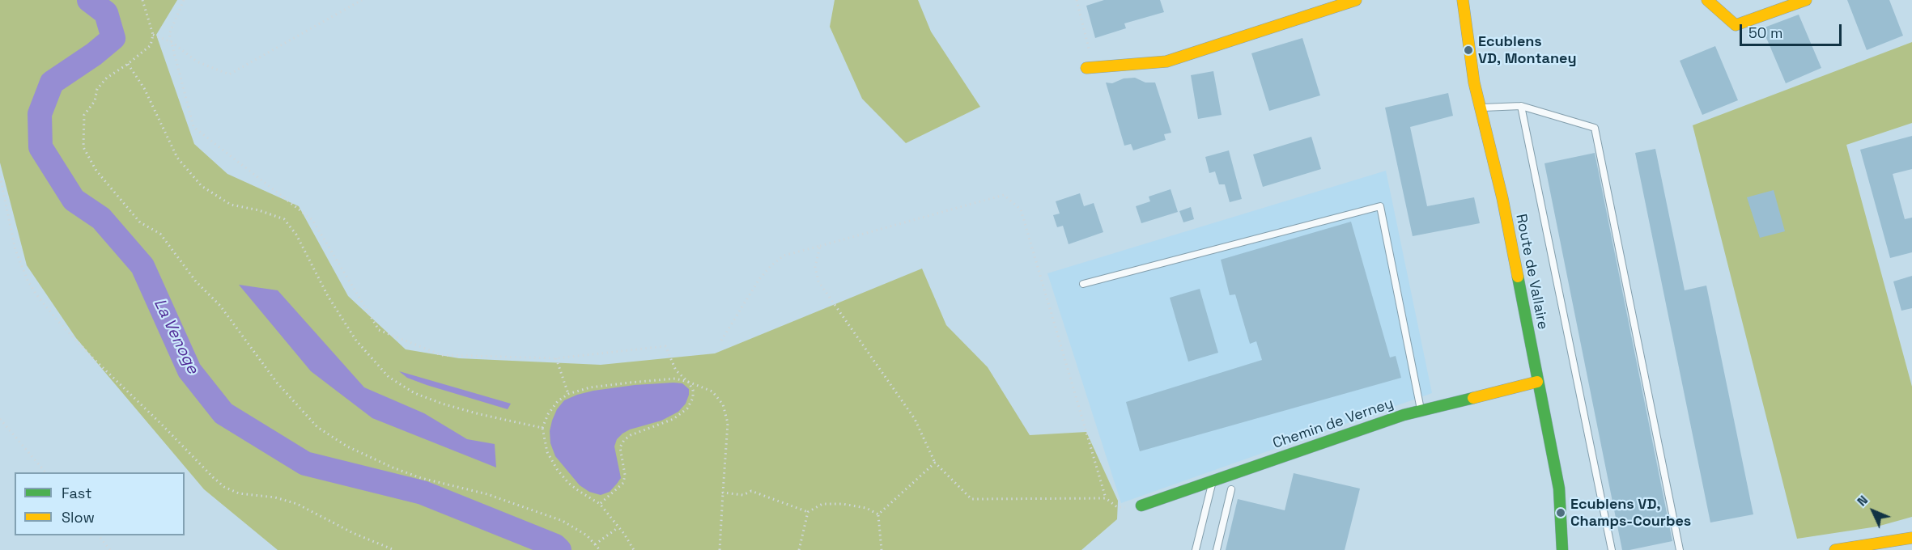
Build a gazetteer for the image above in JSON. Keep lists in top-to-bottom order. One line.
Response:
{"streets":{"street":["Route de Vallaire","Chemin de Verney"]},"crossings":[["Route de Vallaire","Chemin de Verney"]],"water":["La Venoge"],"places":["Ecublens VD, Montaney","Ecublens VD, Champs-Courbes"],"legend":["Fast","Slow"],"scale_bar":"50 m","north":"top left"}
